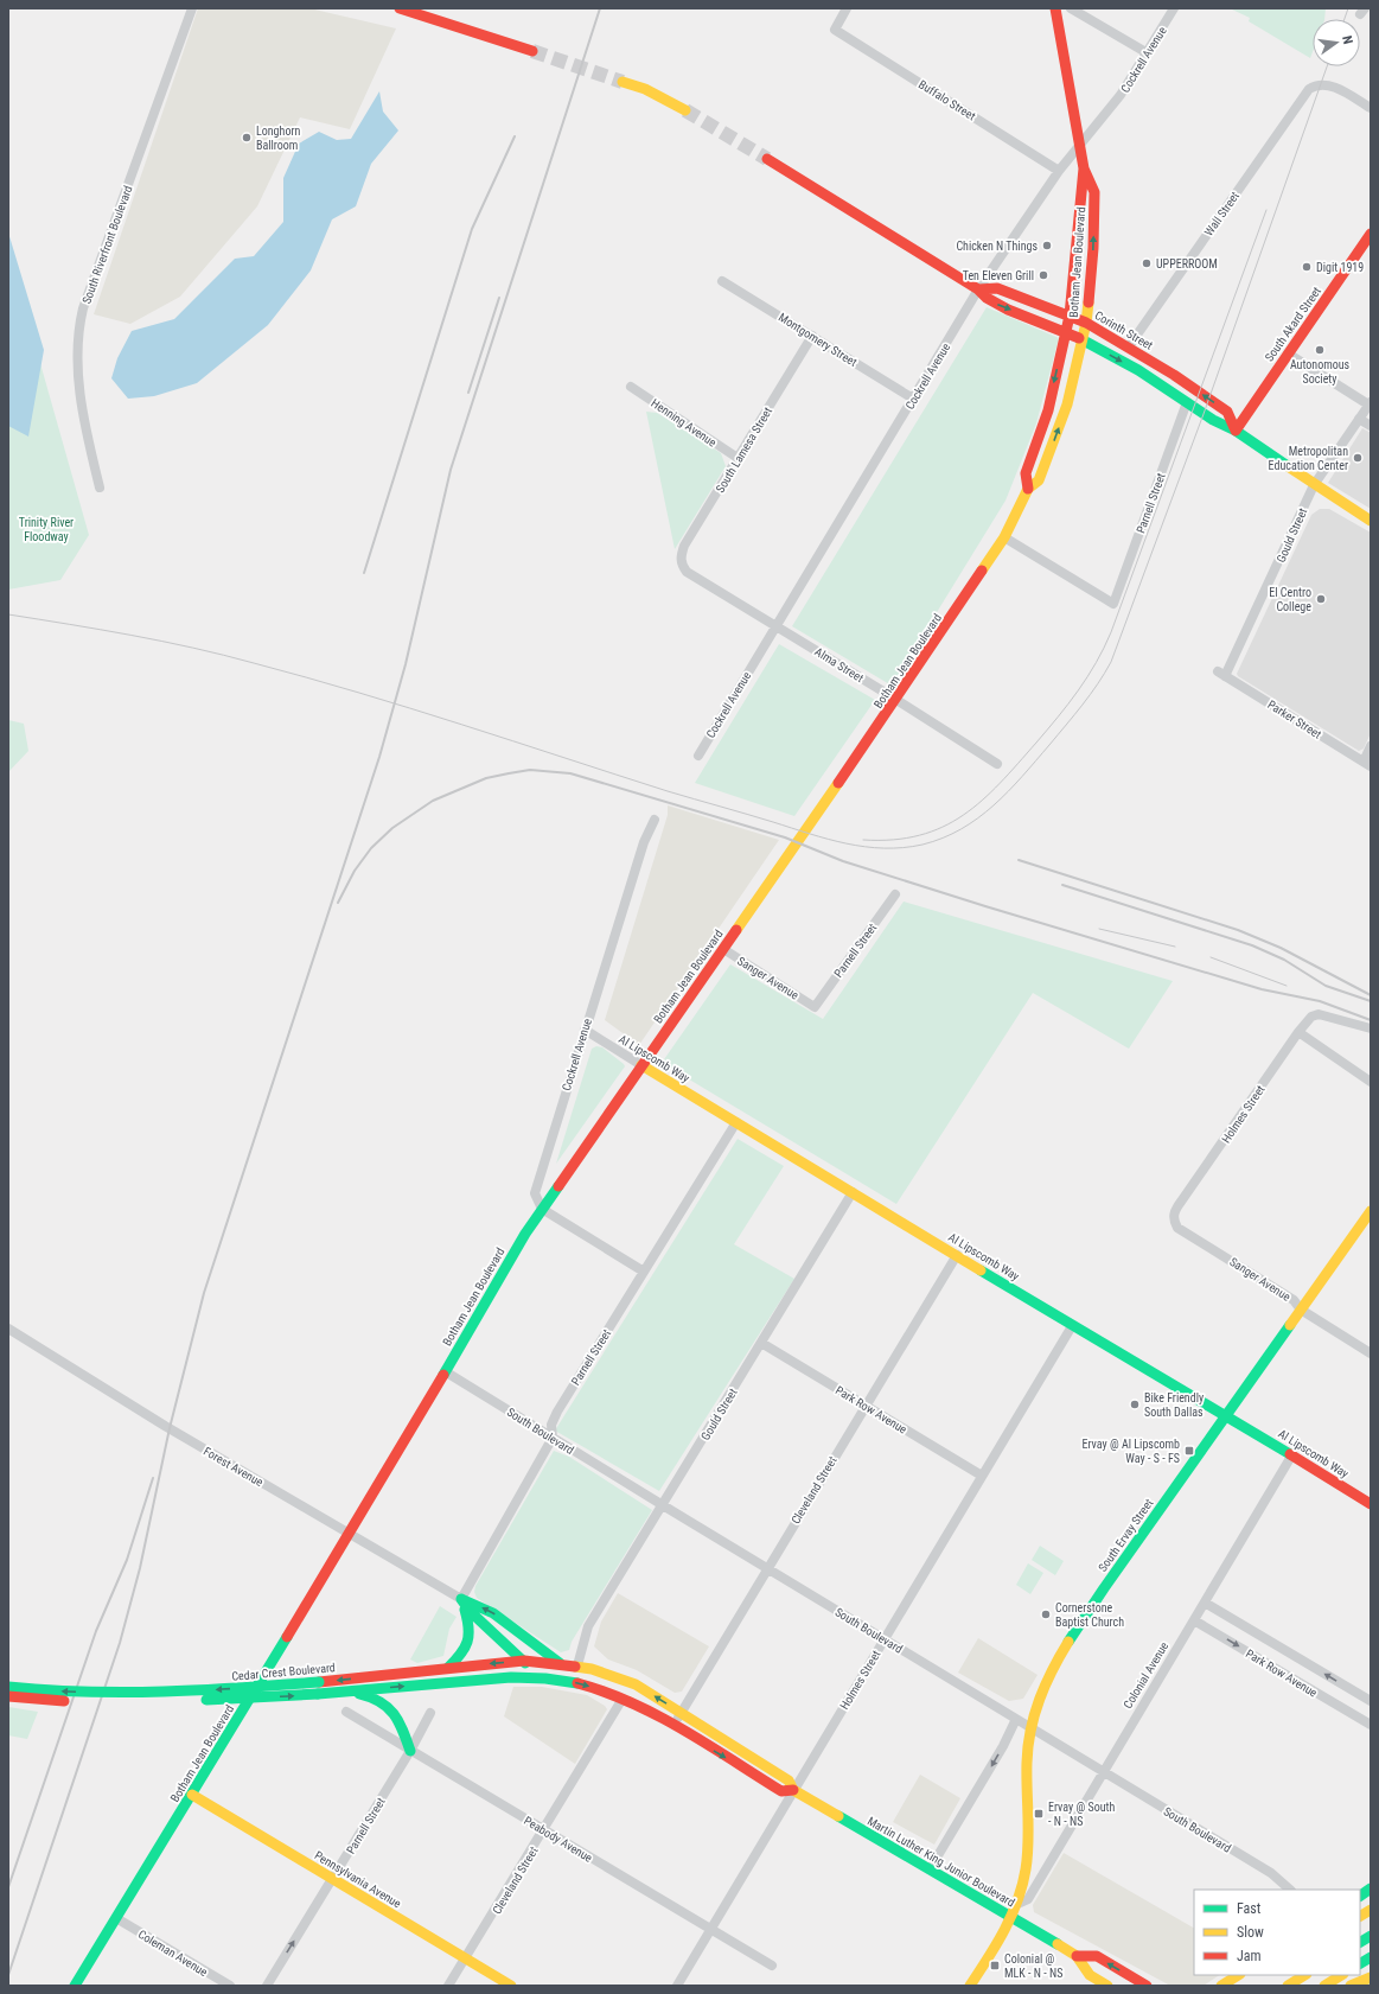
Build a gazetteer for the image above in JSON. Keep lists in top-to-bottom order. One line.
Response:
{"streets":{"main road":["Botham Jean Boulevard","South Akard Street","Corinth Street","Al Lipscomb Way","South Ervay Street","Cedar Crest Boulevard","Martin Luther King Junior Boulevard","Pennsylvania Avenue"],"street":["Cockrell Avenue","Buffalo Street","Wall Street","South Riverfront Boulevard","Montgomery Street","Henning Avenue","South Lamesa Street","Parnell Street","Gould Street","Alma Street","Parker Street","Sanger Avenue","Holmes Street","Park Row Avenue","South Boulevard","Forest Avenue","Cleveland Street","Colonial Avenue","Peabody Avenue","Coleman Avenue"]},"crossings":[["Cockrell Avenue","Buffalo Street"],["Cockrell Avenue","Botham Jean Boulevard"],["Cockrell Avenue","Corinth Street"],["Cockrell Avenue","Montgomery Street"],["Cockrell Avenue","Alma Street"],["Cockrell Avenue","Al Lipscomb Way"],["Wall Street","Corinth Street"],["Botham Jean Boulevard","Corinth Street"],["Botham Jean Boulevard","Parnell Street"],["Botham Jean Boulevard","Alma Street"],["Botham Jean Boulevard","Sanger Avenue"],["Botham Jean Boulevard","Al Lipscomb Way"],["Botham Jean Boulevard","South Boulevard"],["Botham Jean Boulevard","Forest Avenue"],["Botham Jean Boulevard","Pennsylvania Avenue"],["Botham Jean Boulevard","Coleman Avenue"],["South Akard Street","Corinth Street"],["Corinth Street","Parnell Street"],["Corinth Street","Gould Street"],["Montgomery Street","South Lamesa Street"],["Henning Avenue","South Lamesa Street"],["South Lamesa Street","Alma Street"],["Parnell Street","Sanger Avenue"],["Parnell Street","Al Lipscomb Way"],["Parnell Street","South Boulevard"],["Parnell Street","Forest Avenue"],["Parnell Street","Peabody Avenue"],["Parnell Street","Pennsylvania Avenue"],["Gould Street","Parker Street"],["Gould Street","Al Lipscomb Way"],["Gould Street","Park Row Avenue"],["Gould Street","South Boulevard"],["Gould Street","Martin Luther King Junior Boulevard"],["Sanger Avenue","Holmes Street"],["Sanger Avenue","South Ervay Street"],["Al Lipscomb Way","Holmes Street"],["Al Lipscomb Way","Cleveland Street"],["Al Lipscomb Way","South Ervay Street"],["Al Lipscomb Way","Colonial Avenue"],["Holmes Street","Park Row Avenue"],["Holmes Street","South Boulevard"],["Holmes Street","Peabody Avenue"],["Holmes Street","Martin Luther King Junior Boulevard"],["Park Row Avenue","Cleveland Street"],["Park Row Avenue","Colonial Avenue"],["South Boulevard","Cleveland Street"],["South Boulevard","South Ervay Street"],["South Boulevard","Colonial Avenue"],["Cleveland Street","Peabody Avenue"],["Cleveland Street","Martin Luther King Junior Boulevard"],["Cleveland Street","Pennsylvania Avenue"],["South Ervay Street","Colonial Avenue"],["South Ervay Street","Martin Luther King Junior Boulevard"],["Cedar Crest Boulevard","Martin Luther King Junior Boulevard"]],"parks":["Trinity River Floodway"],"places":{"other":["Longhorn Ballroom","Chicken N Things","UPPERROOM","Digit 1919","Ten Eleven Grill","Autonomous Society","Metropolitan Education Center","El Centro College","Bike Friendly South Dallas","Cornerstone Baptist Church"],"transit":["Ervay @ Al Lipscomb Way - S - FS","Ervay @ South - N - NS","Colonial @ MLK - N - NS"]},"legend":["Fast","Slow","Jam"],"north":"right"}
